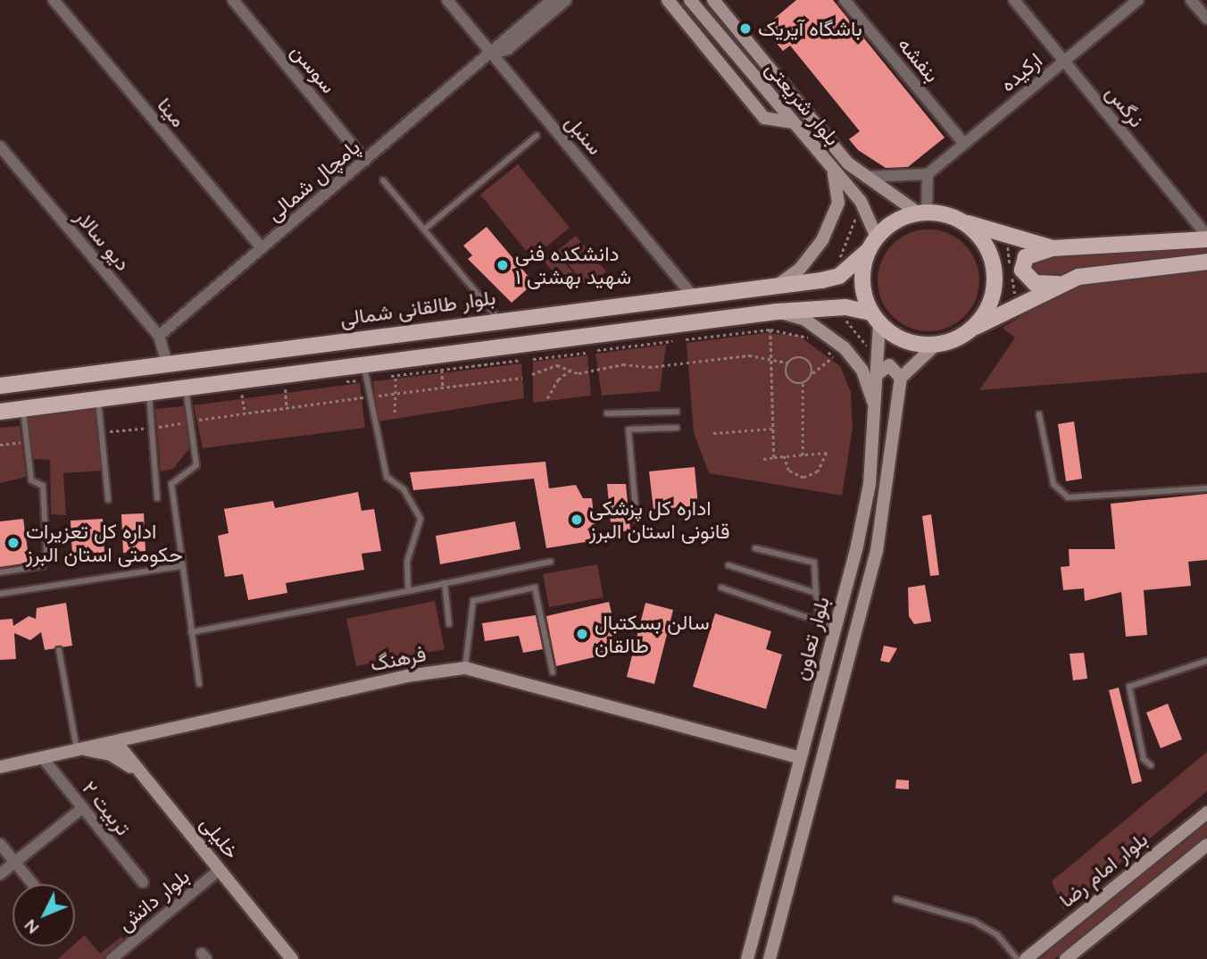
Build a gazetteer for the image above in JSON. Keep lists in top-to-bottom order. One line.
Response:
{"streets":{"main road":["بلوار شریعتی","بلوار طالقانی شمالی","بلوار تعاون","فرهنگ","خلیلی","بلوار امام رضا"],"street":["بنفشه","سوسن","ارکیده","نرگس","مینا","سنبل","پامچال شمالی","دیو سالار","تربیت ۲","بلوار دانش"]},"crossings":[["بنفشه","ارکیده"],["سوسن","پامچال شمالی"],["ارکیده","نرگس"],["بلوار شریعتی","بلوار طالقانی شمالی"],["بلوار شریعتی","بلوار تعاون"],["مینا","پامچال شمالی"],["سنبل","پامچال شمالی"],["سنبل","بلوار طالقانی شمالی"],["پامچال شمالی","دیو سالار"],["دیو سالار","بلوار طالقانی شمالی"],["بلوار طالقانی شمالی","بلوار تعاون"],["بلوار تعاون","فرهنگ"],["فرهنگ","تربیت ۲"],["فرهنگ","خلیلی"],["خلیلی","بلوار دانش"]],"places":["باشگاه آیریک","دانشکده فنی شهید بهشتی ۱","اداره کل پزشکی قانونی استان البرز","اداره کل تعزیرات حکومتی استان البرز","سالن بسکتبال طالقان"],"north":"bottom left"}
